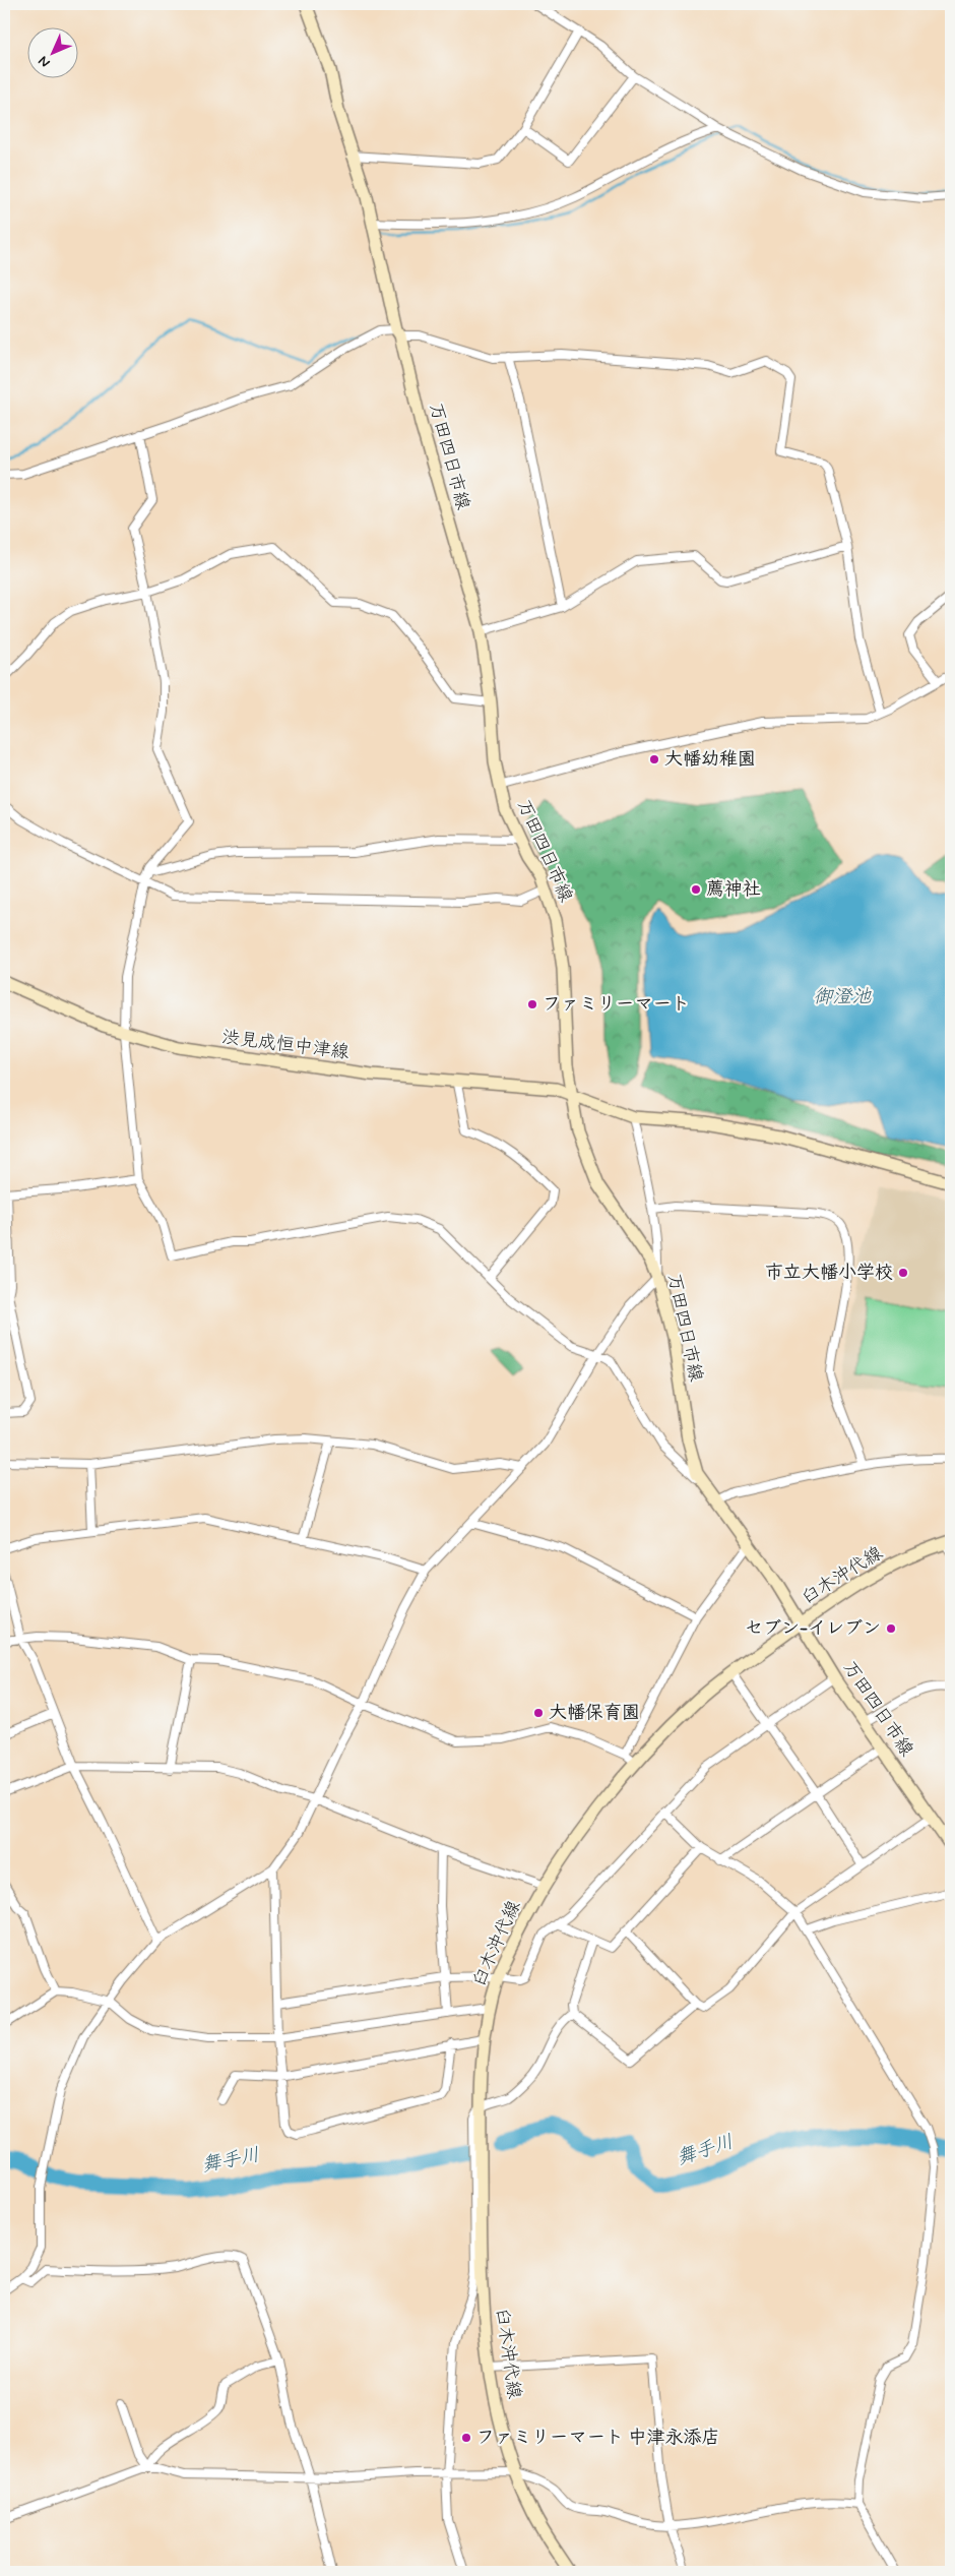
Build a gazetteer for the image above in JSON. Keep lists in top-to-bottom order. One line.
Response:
{"streets":{"main road":["万田四日市線","渋見成恒中津線","臼木沖代線"]},"crossings":[["万田四日市線","渋見成恒中津線"],["万田四日市線","臼木沖代線"]],"water":["御澄池","舞手川"],"places":["大幡幼稚園","薦神社","ファミリーマート","市立大幡小学校","セブン-イレブン","大幡保育園","ファミリーマート 中津永添店"],"north":"bottom left"}
